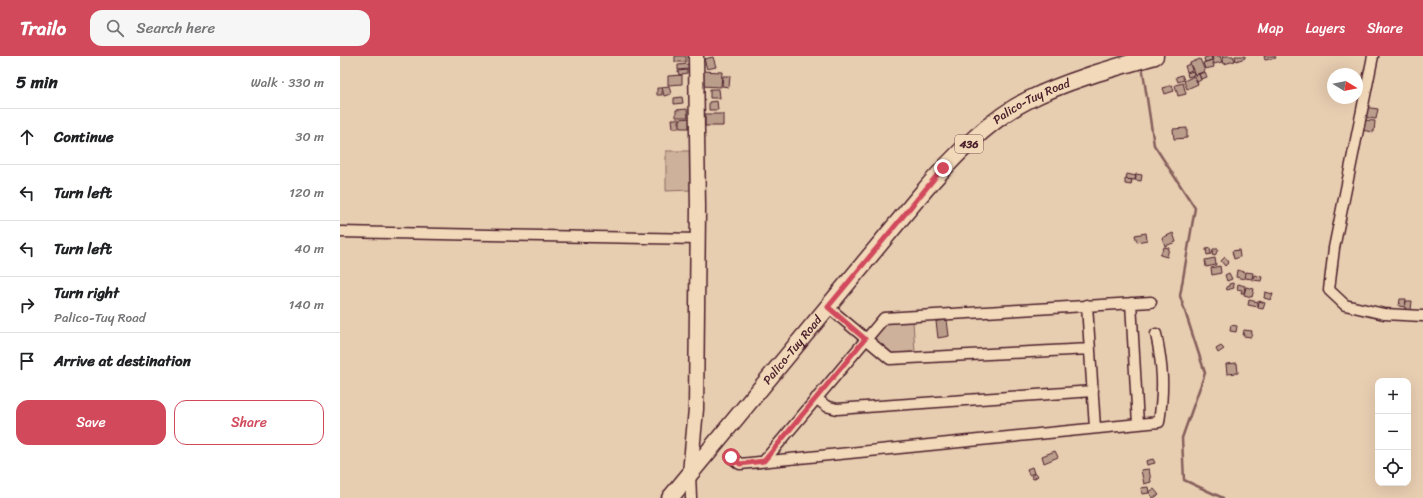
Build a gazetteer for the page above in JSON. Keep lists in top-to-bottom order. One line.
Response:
{"streets":{"main road":["Palico-Tuy Road","436"]},"north":"right","page":{"header":"Trailo","search":"Search here","nav":["Map","Layers","Share"],"heading":["5 min","Walk · 330 m"],"list":[["Continue","30 m"],["Turn left","120 m"],["Turn left","40 m"],["Turn right","Palico-Tuy Road","140 m"],"Arrive at destination"],"map_buttons":["+","−"],"buttons":["Save","Share"]}}
